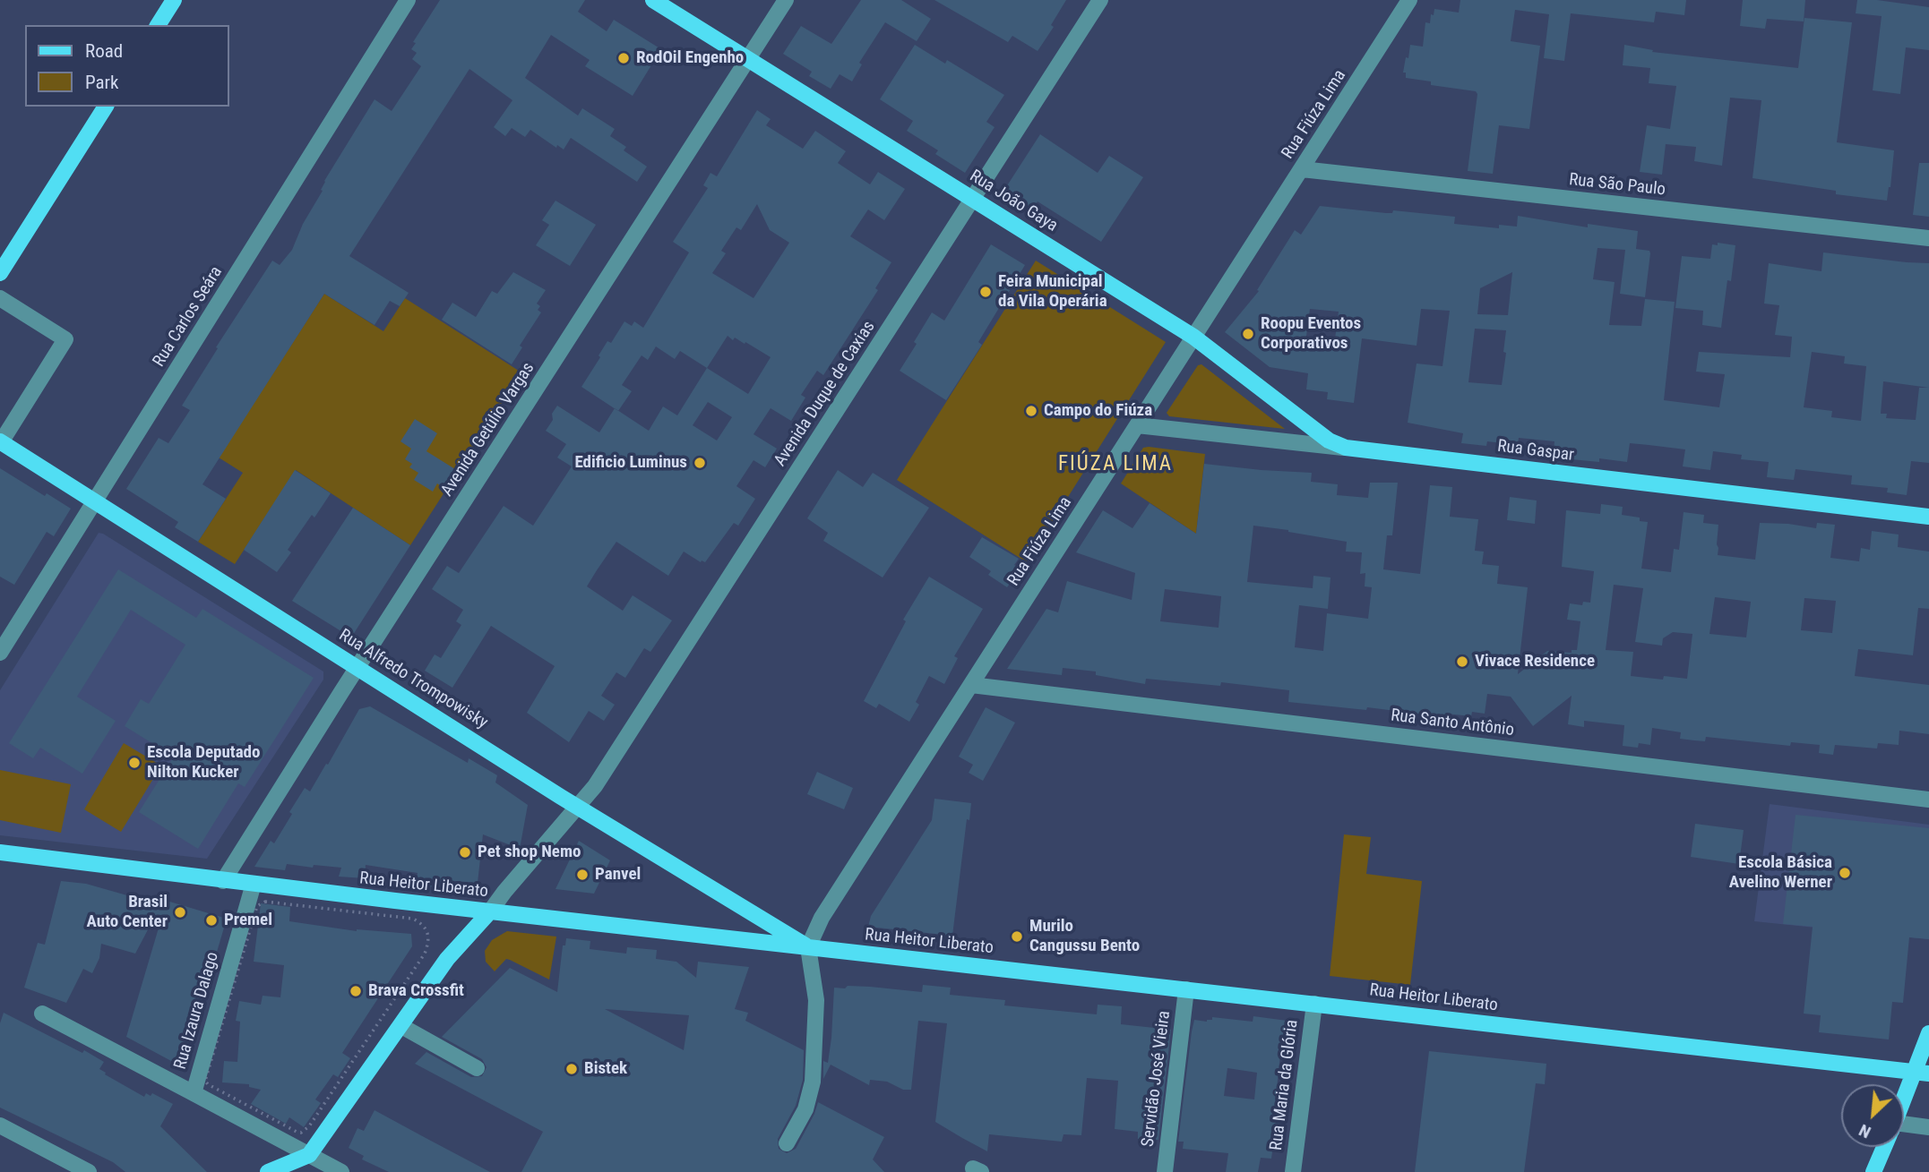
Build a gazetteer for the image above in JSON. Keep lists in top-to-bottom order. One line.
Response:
{"streets":{"main road":["Rua João Gaya","Rua Gaspar","Rua Alfredo Trompowisky","Rua Heitor Liberato"],"street":["Rua Fiúza Lima","Rua São Paulo","Rua Carlos Seára","Avenida Duque de Caxias","Avenida Getúlio Vargas","Rua Santo Antônio","Rua Izaura Dalago","Servidão José Vieira","Rua Maria da Glória"]},"crossings":[["Rua Fiúza Lima","Rua São Paulo"],["Rua Fiúza Lima","Rua João Gaya"],["Rua Fiúza Lima","Rua Gaspar"],["Rua Fiúza Lima","Rua Alfredo Trompowisky"],["Rua Fiúza Lima","Rua Santo Antônio"],["Rua Fiúza Lima","Rua Heitor Liberato"],["Rua João Gaya","Avenida Duque de Caxias"],["Rua João Gaya","Avenida Getúlio Vargas"],["Rua João Gaya","Rua Gaspar"],["Rua Carlos Seára","Rua Alfredo Trompowisky"],["Avenida Duque de Caxias","Rua Alfredo Trompowisky"],["Avenida Duque de Caxias","Rua Heitor Liberato"],["Avenida Getúlio Vargas","Rua Alfredo Trompowisky"],["Avenida Getúlio Vargas","Rua Heitor Liberato"],["Rua Alfredo Trompowisky","Rua Heitor Liberato"],["Rua Heitor Liberato","Rua Izaura Dalago"],["Rua Heitor Liberato","Servidão José Vieira"],["Rua Heitor Liberato","Rua Maria da Glória"]],"districts":["FIÚZA LIMA"],"places":["RodOil Engenho","Feira Municipal da Vila Operária","Roopu Eventos Corporativos","Campo do Fiúza","Edificio Luminus","Vivace Residence","Escola Deputado Nilton Kucker","Pet shop Nemo","Escola Básica Avelino Werner","Panvel","Brasil Auto Center","Premel","Murilo Cangussu Bento","Brava Crossfit","Bistek"],"legend":["Road","Park"],"north":"bottom left"}
